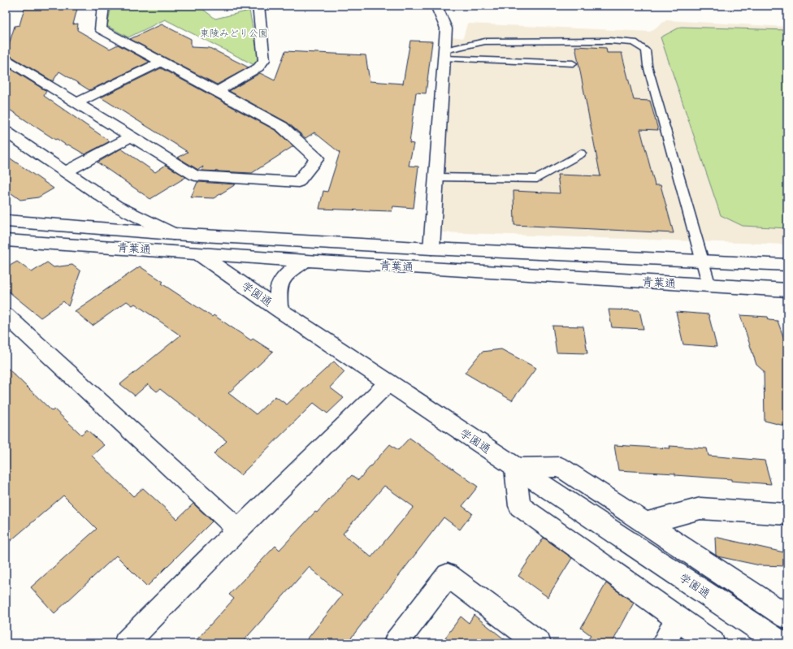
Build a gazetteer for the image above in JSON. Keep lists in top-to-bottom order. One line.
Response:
{"streets":{"street":["青葉通","学園通"]},"crossings":[["青葉通","学園通"]],"parks":["東陵みどり公園"]}
